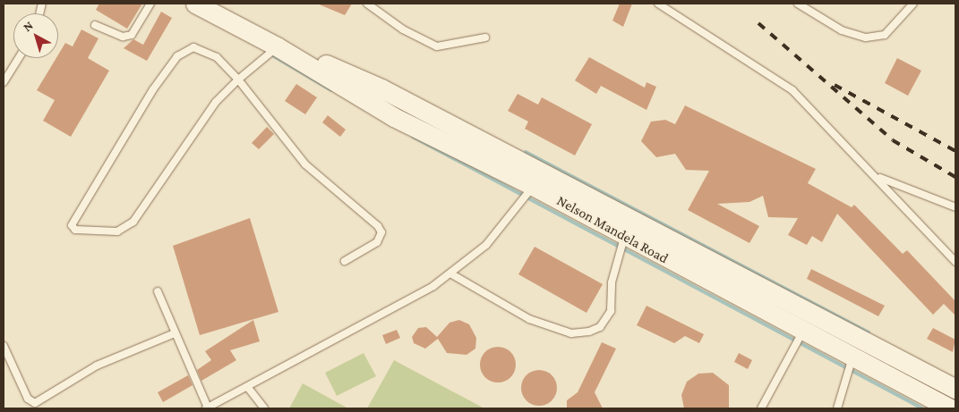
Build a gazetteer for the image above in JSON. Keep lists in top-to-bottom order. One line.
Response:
{"streets":{"main road":["Nelson Mandela Road"]},"north":"top left"}
